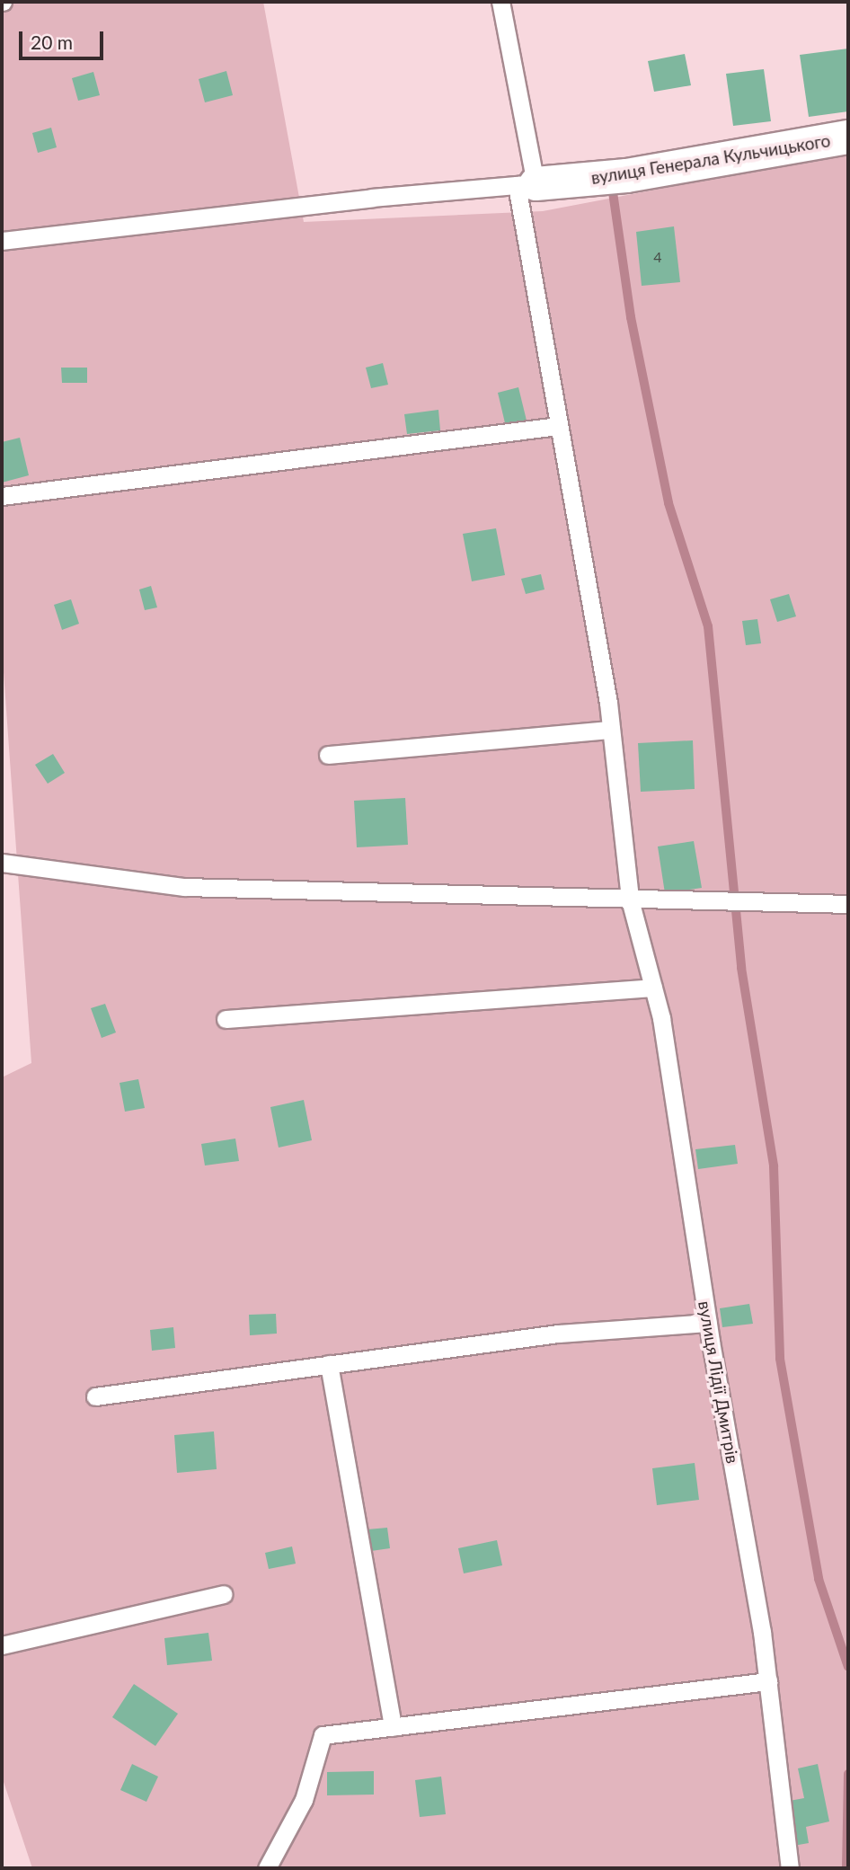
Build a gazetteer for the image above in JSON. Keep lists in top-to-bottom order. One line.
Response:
{"streets":{"street":["вулиця Генерала Кульчицького"],"lane":["вулиця Лідії Дмитрів"]},"crossings":[["вулиця Генерала Кульчицького","вулиця Лідії Дмитрів"]],"house_numbers":["4"],"scale_bar":"20 m"}
